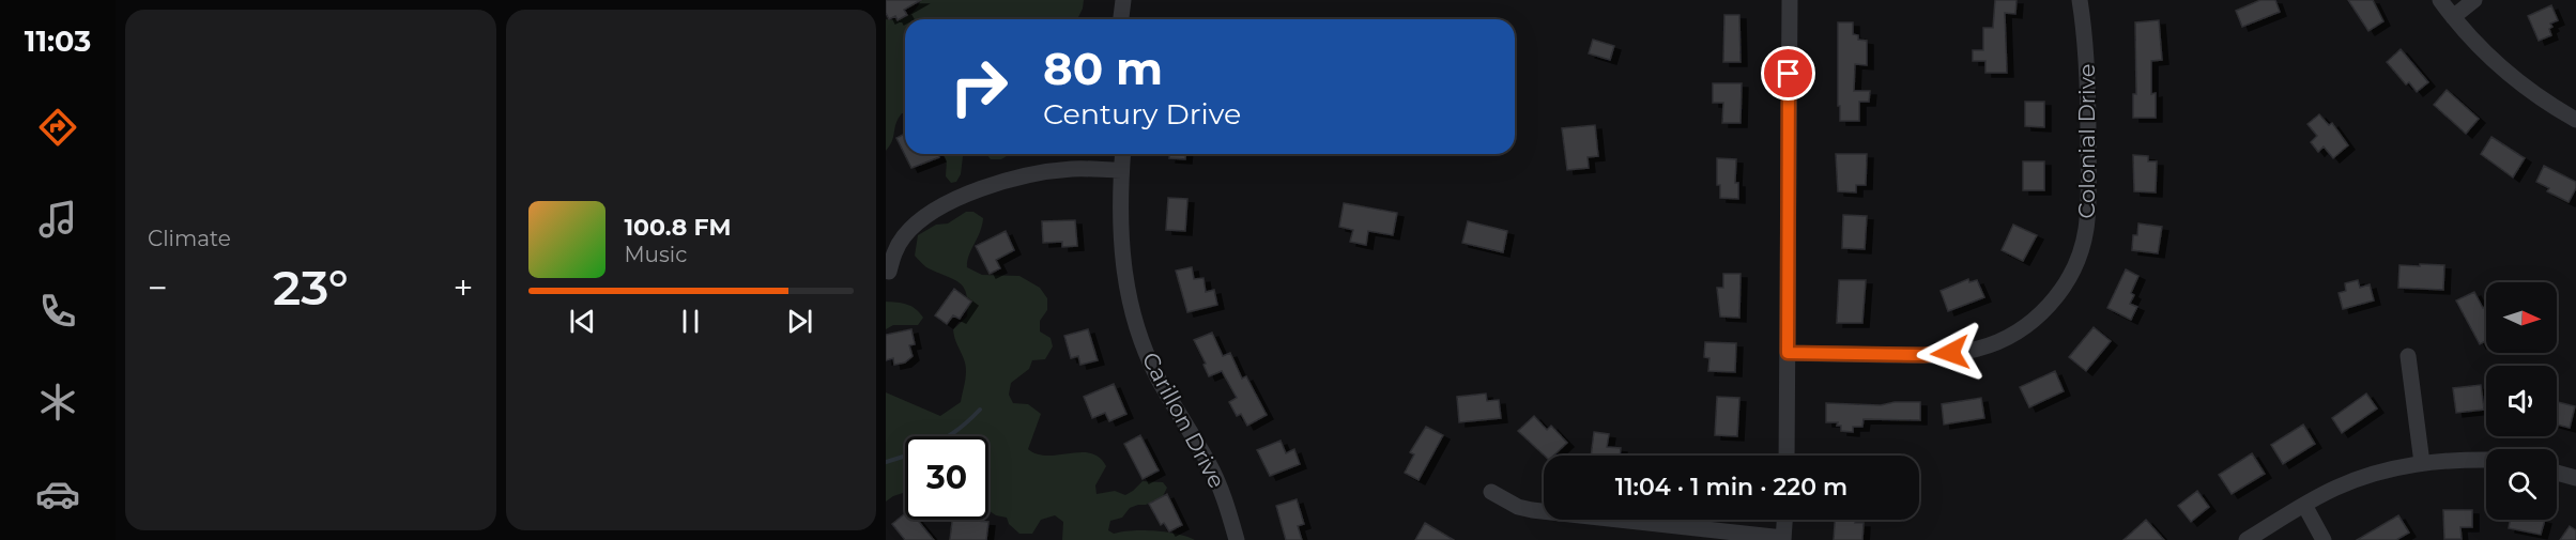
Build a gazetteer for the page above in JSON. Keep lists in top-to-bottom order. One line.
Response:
{"streets":{"street":["Colonial Drive","Carillon Drive"]},"north":"right","page":{"tabs":"11:03","tile":"Climate","turn":["80 m","Century Drive"],"song":["100.8 FM","Music"],"heat":["−","23°","+"],"limit":"30","trip":"11:04 · 1 min · 220 m"}}
